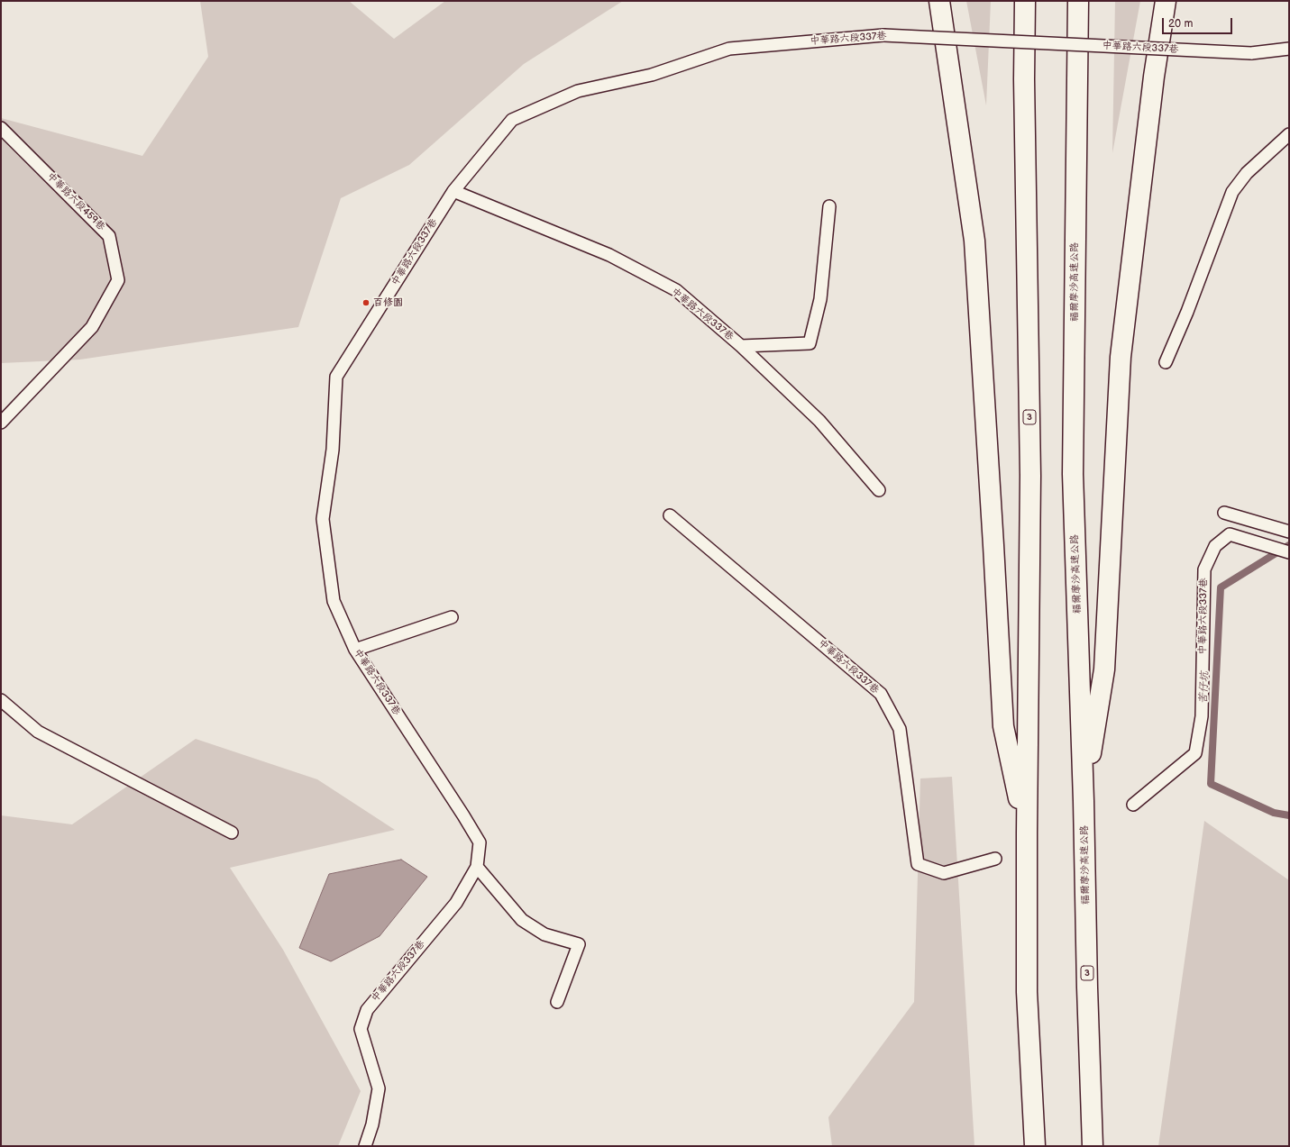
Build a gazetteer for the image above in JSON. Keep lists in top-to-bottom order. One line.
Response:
{"streets":{"highway":["福爾摩沙高速公路","3"],"lane":["中華路六段337巷","中華路六段459巷"]},"water":["苦仔坑"],"places":["百修園"],"scale_bar":"20 m"}
